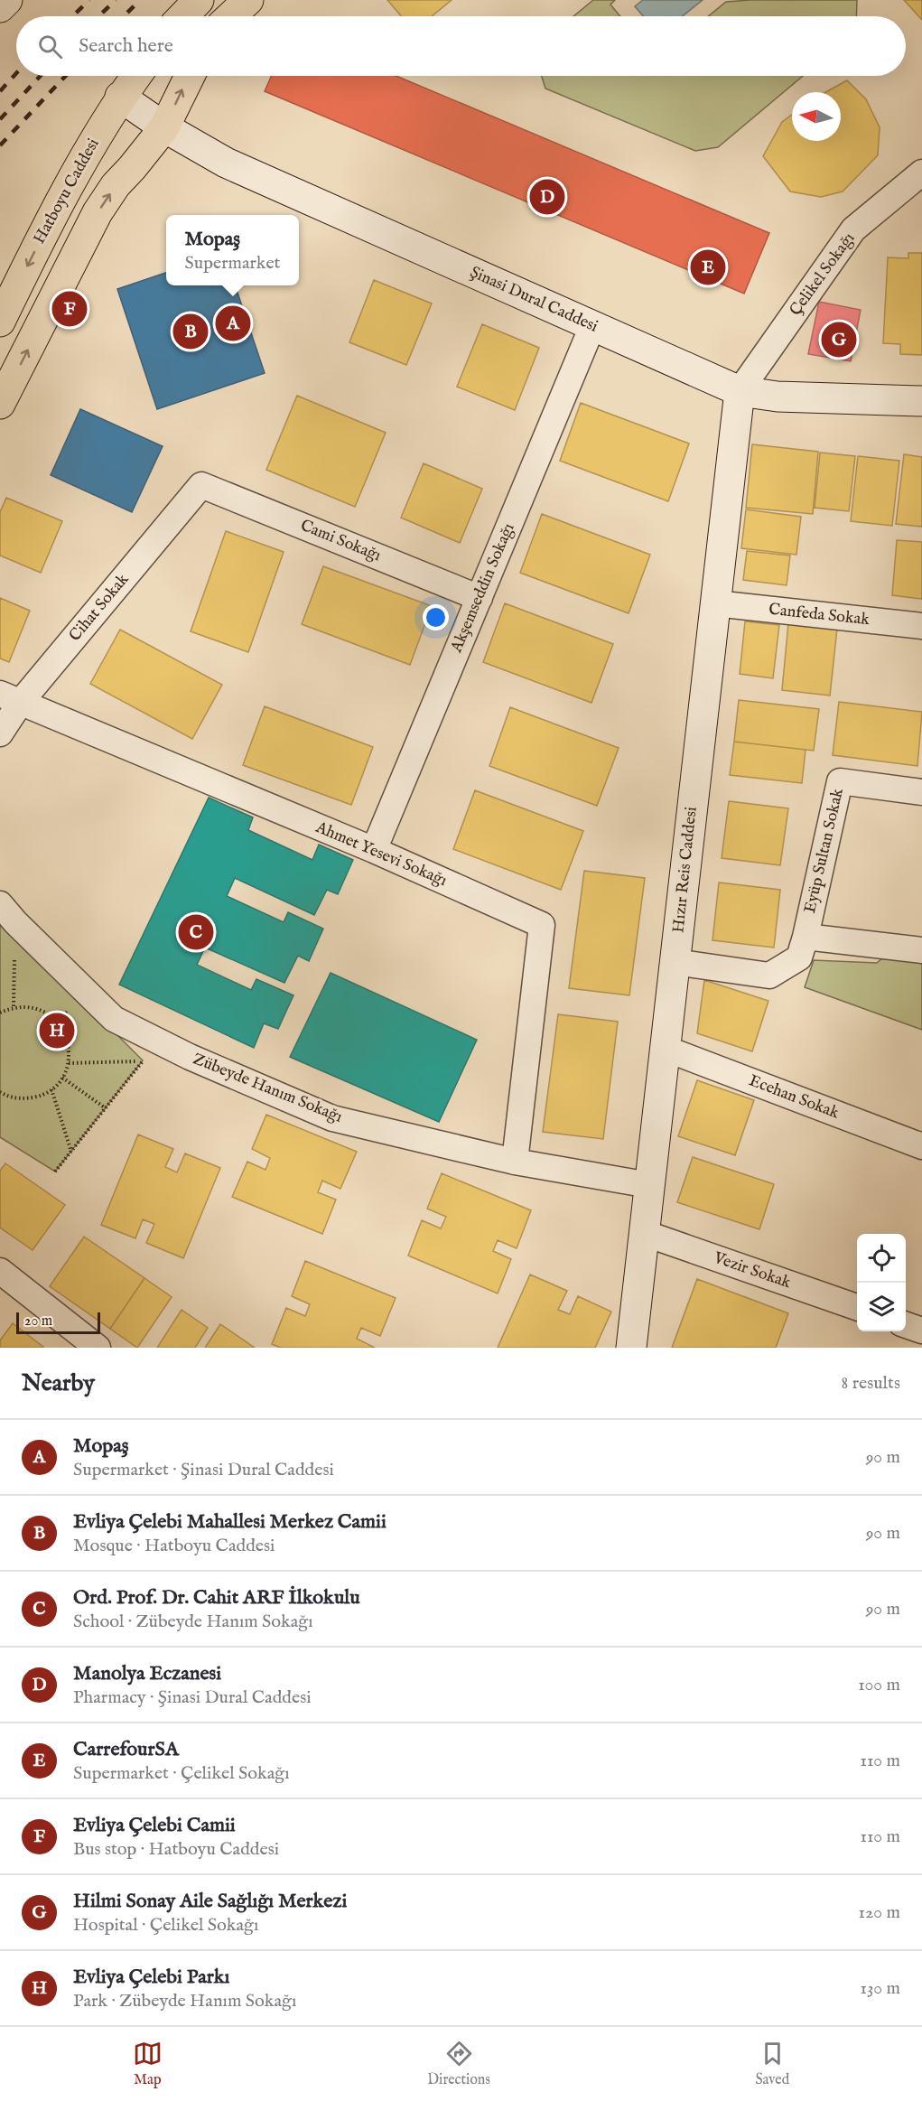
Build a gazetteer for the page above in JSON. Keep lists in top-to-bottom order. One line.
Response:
{"streets":{"main road":["Hatboyu Caddesi"],"street":["Çelikel Sokağı","Şinasi Dural Caddesi","Cami Sokağı","Akşemseddin Sokağı","Cihat Sokak","Canfeda Sokak","Eyüp Sultan Sokak","Ahmet Yesevi Sokağı","Hızır Reis Caddesi","Zübeyde Hanım Sokağı","Ecehan Sokak","Vezir Sokak"]},"crossings":[["Hatboyu Caddesi","Şinasi Dural Caddesi"],["Çelikel Sokağı","Şinasi Dural Caddesi"],["Çelikel Sokağı","Hızır Reis Caddesi"],["Şinasi Dural Caddesi","Akşemseddin Sokağı"],["Şinasi Dural Caddesi","Hızır Reis Caddesi"],["Cami Sokağı","Akşemseddin Sokağı"],["Cami Sokağı","Cihat Sokak"],["Akşemseddin Sokağı","Ahmet Yesevi Sokağı"],["Cihat Sokak","Ahmet Yesevi Sokağı"],["Canfeda Sokak","Hızır Reis Caddesi"],["Ahmet Yesevi Sokağı","Zübeyde Hanım Sokağı"],["Hızır Reis Caddesi","Zübeyde Hanım Sokağı"],["Hızır Reis Caddesi","Ecehan Sokak"],["Hızır Reis Caddesi","Vezir Sokak"]],"scale_bar":"20 m","north":"left","page":{"search":"Search here","pins":["D","E","F","A","B","G","C","H"],"popup":["Mopaş","Supermarket"],"scale":"20 m","heading":["Nearby","8 results"],"list":[{"mark":"A","name":"Mopaş","note":"Supermarket · Şinasi Dural Caddesi","value":"90 m"},{"mark":"B","name":"Evliya Çelebi Mahallesi Merkez Camii","note":"Mosque · Hatboyu Caddesi","value":"90 m"},{"mark":"C","name":"Ord. Prof. Dr. Cahit ARF İlkokulu","note":"School · Zübeyde Hanım Sokağı","value":"90 m"},{"mark":"D","name":"Manolya Eczanesi","note":"Pharmacy · Şinasi Dural Caddesi","value":"100 m"},{"mark":"E","name":"CarrefourSA","note":"Supermarket · Çelikel Sokağı","value":"110 m"},{"mark":"F","name":"Evliya Çelebi Camii","note":"Bus stop · Hatboyu Caddesi","value":"110 m"},{"mark":"G","name":"Hilmi Sonay Aile Sağlığı Merkezi","note":"Hospital · Çelikel Sokağı","value":"120 m"},{"mark":"H","name":"Evliya Çelebi Parkı","note":"Park · Zübeyde Hanım Sokağı","value":"130 m"}],"nav":["Map","Directions","Saved"]}}
